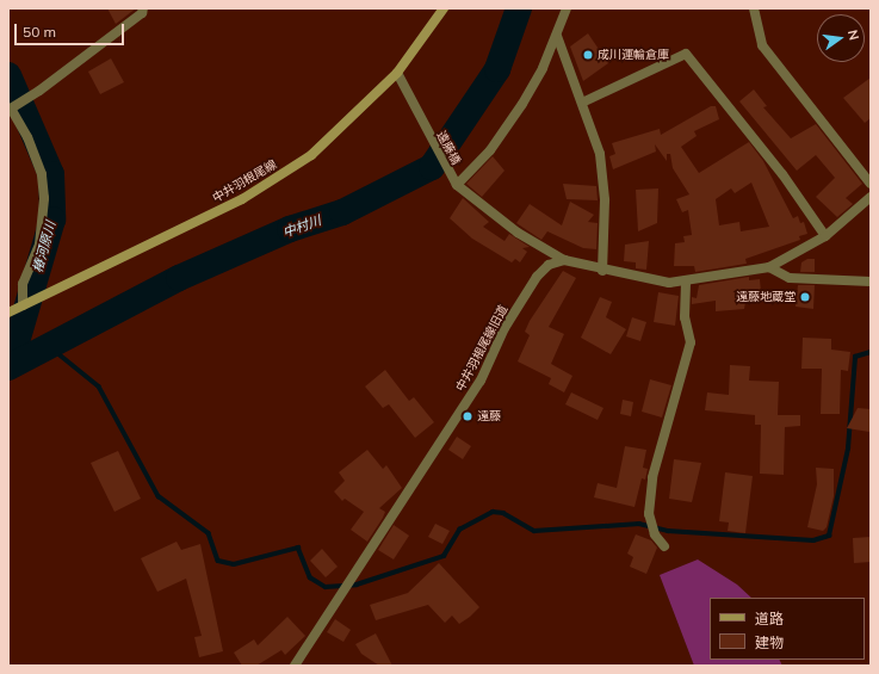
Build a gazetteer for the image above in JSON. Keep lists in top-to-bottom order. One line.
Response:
{"streets":{"main road":["中井羽根尾線"],"street":["遠藤橋","中井羽根尾線旧道"]},"crossings":[["遠藤橋","中井羽根尾線"]],"water":["中村川","椿河原川"],"places":["成川運輸倉庫","遠藤地蔵堂","遠藤"],"legend":["道路","建物"],"scale_bar":"50 m","north":"right"}
